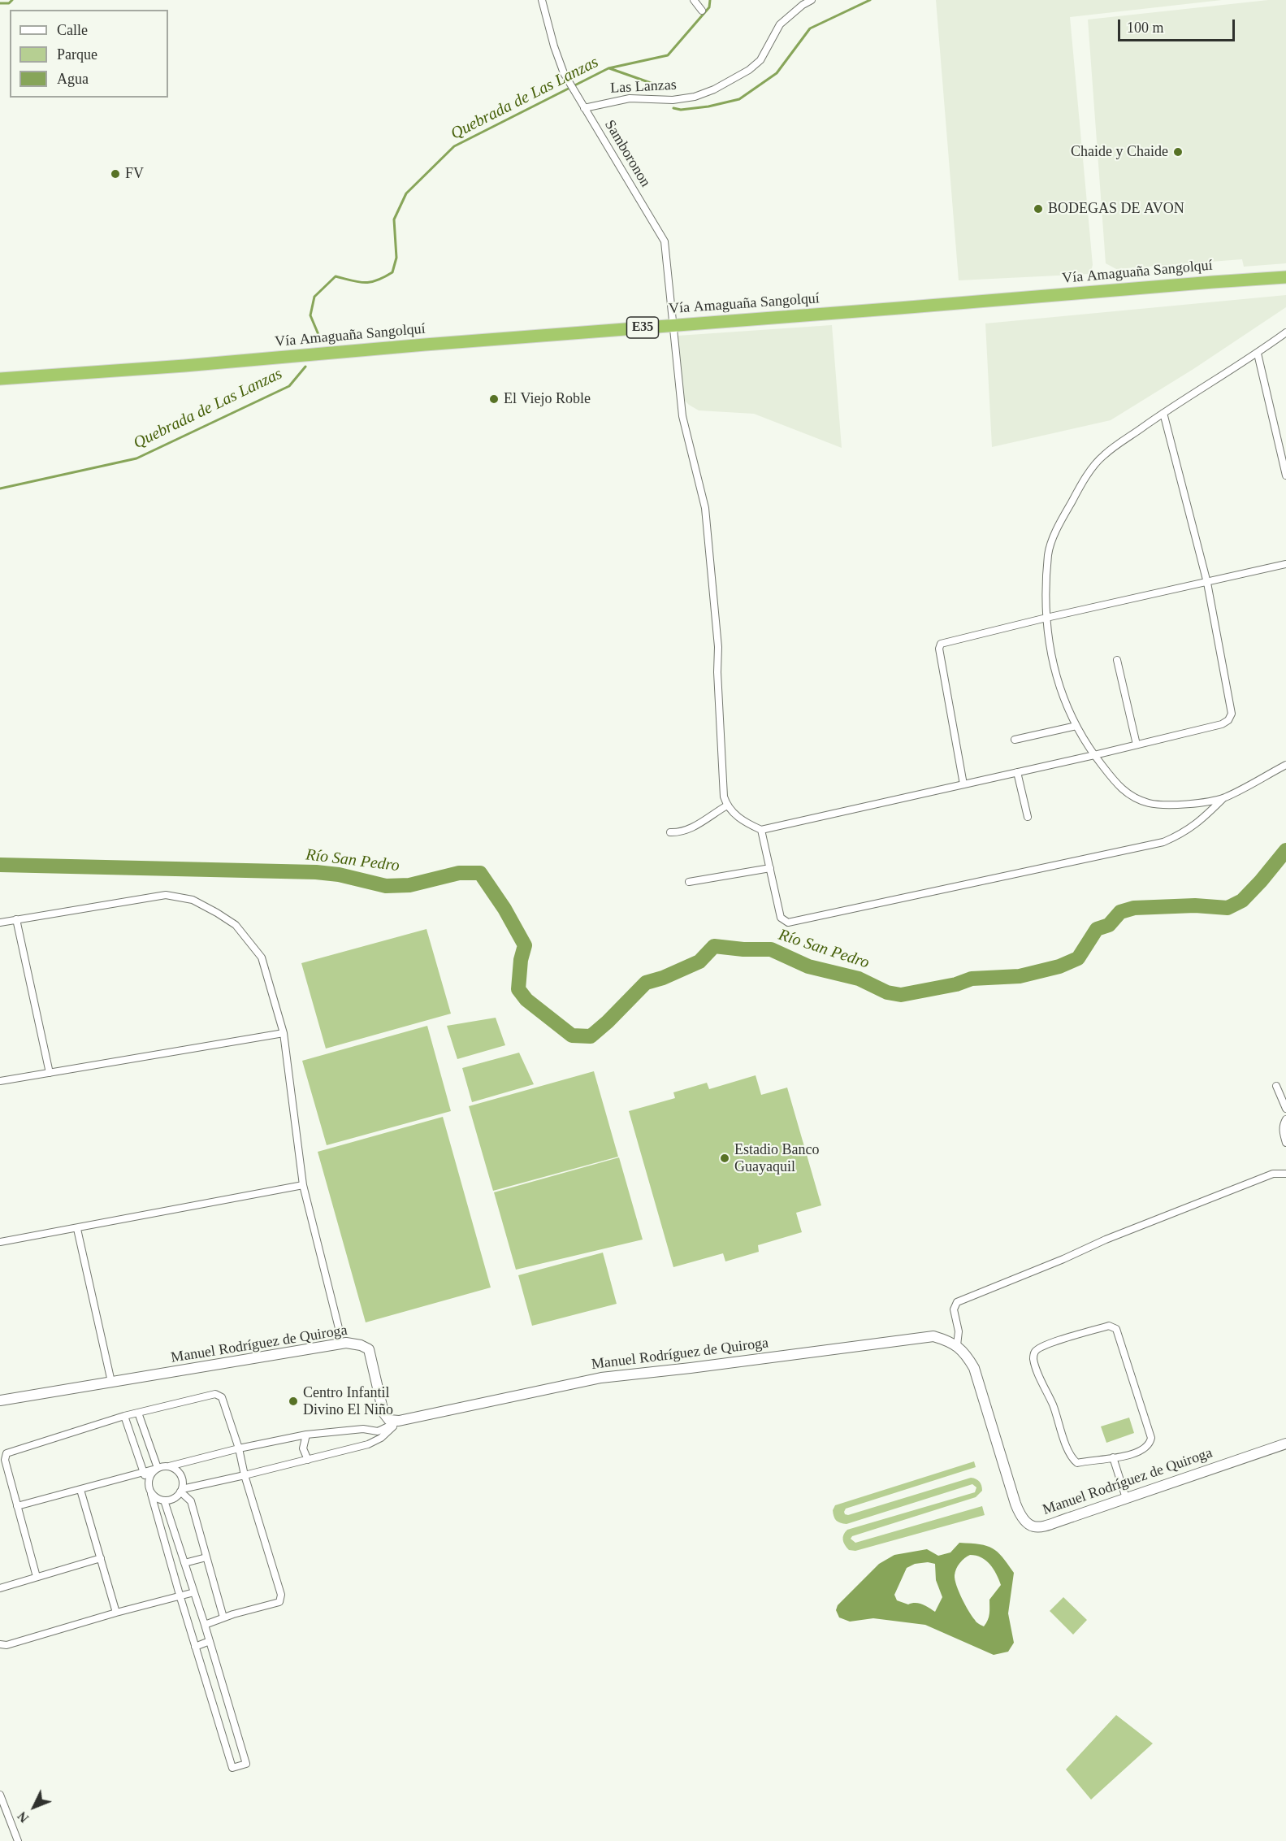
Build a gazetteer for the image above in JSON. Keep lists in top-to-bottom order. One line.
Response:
{"streets":{"highway":["Vía Amaguaña Sangolquí","E35"],"street":["Las Lanzas","Samboronon","Manuel Rodríguez de Quiroga"]},"crossings":[["Las Lanzas","Samboronon"],["Samboronon","Vía Amaguaña Sangolquí"]],"water":["Quebrada de Las Lanzas","Río San Pedro"],"places":["Chaide y Chaide","FV","BODEGAS DE AVON","El Viejo Roble","Estadio Banco Guayaquil","Centro Infantil Divino El Niño"],"legend":["Calle","Parque","Agua"],"scale_bar":"100 m","north":"bottom left"}
